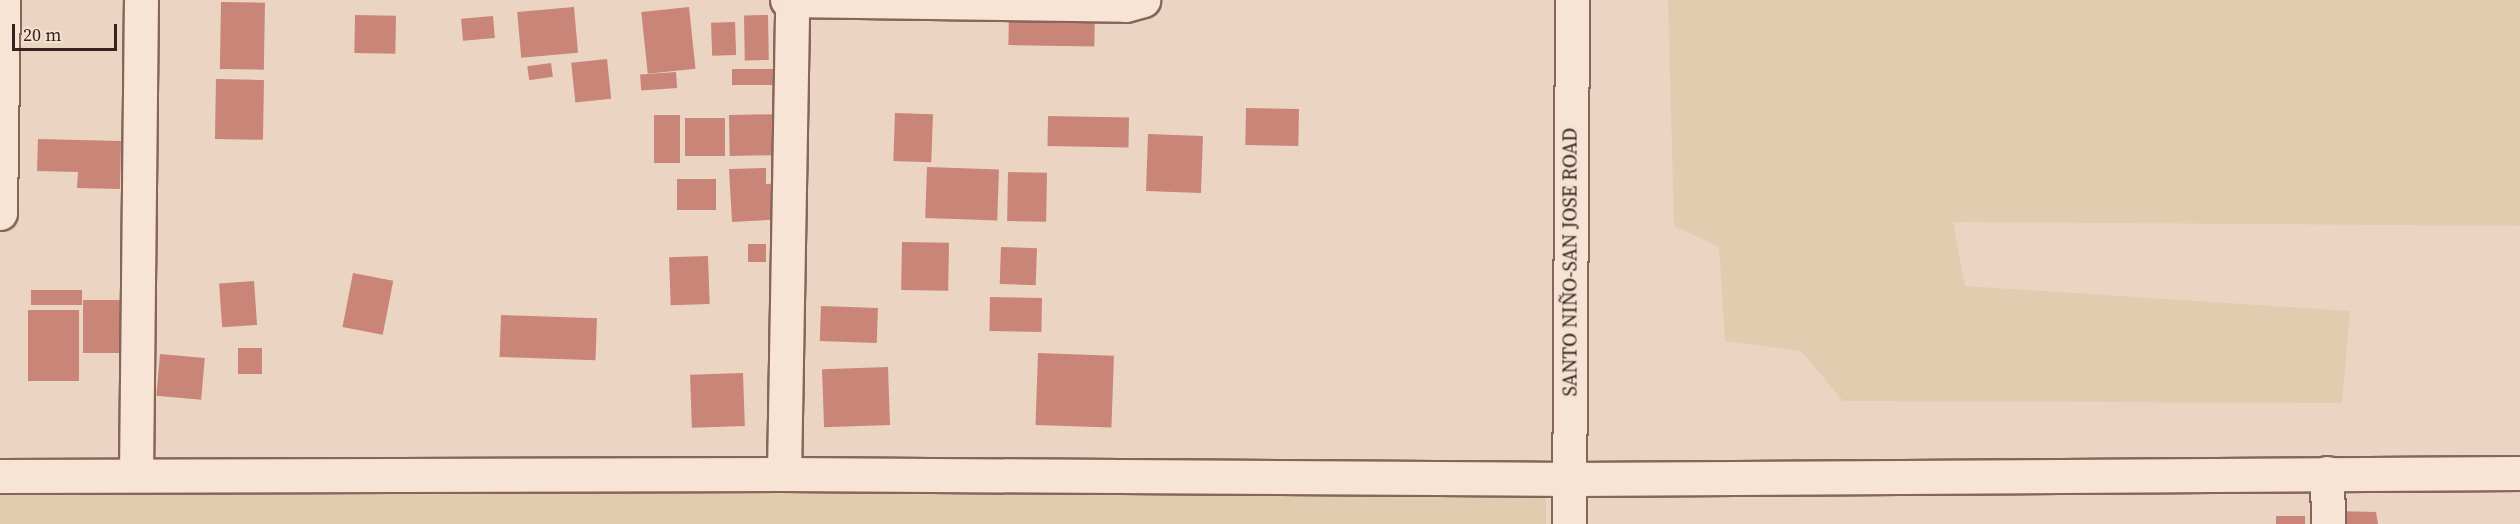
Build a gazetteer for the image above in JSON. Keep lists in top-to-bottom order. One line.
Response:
{"streets":{"street":["SANTO NIÑO-SAN JOSE ROAD"]},"scale_bar":"20 m"}
